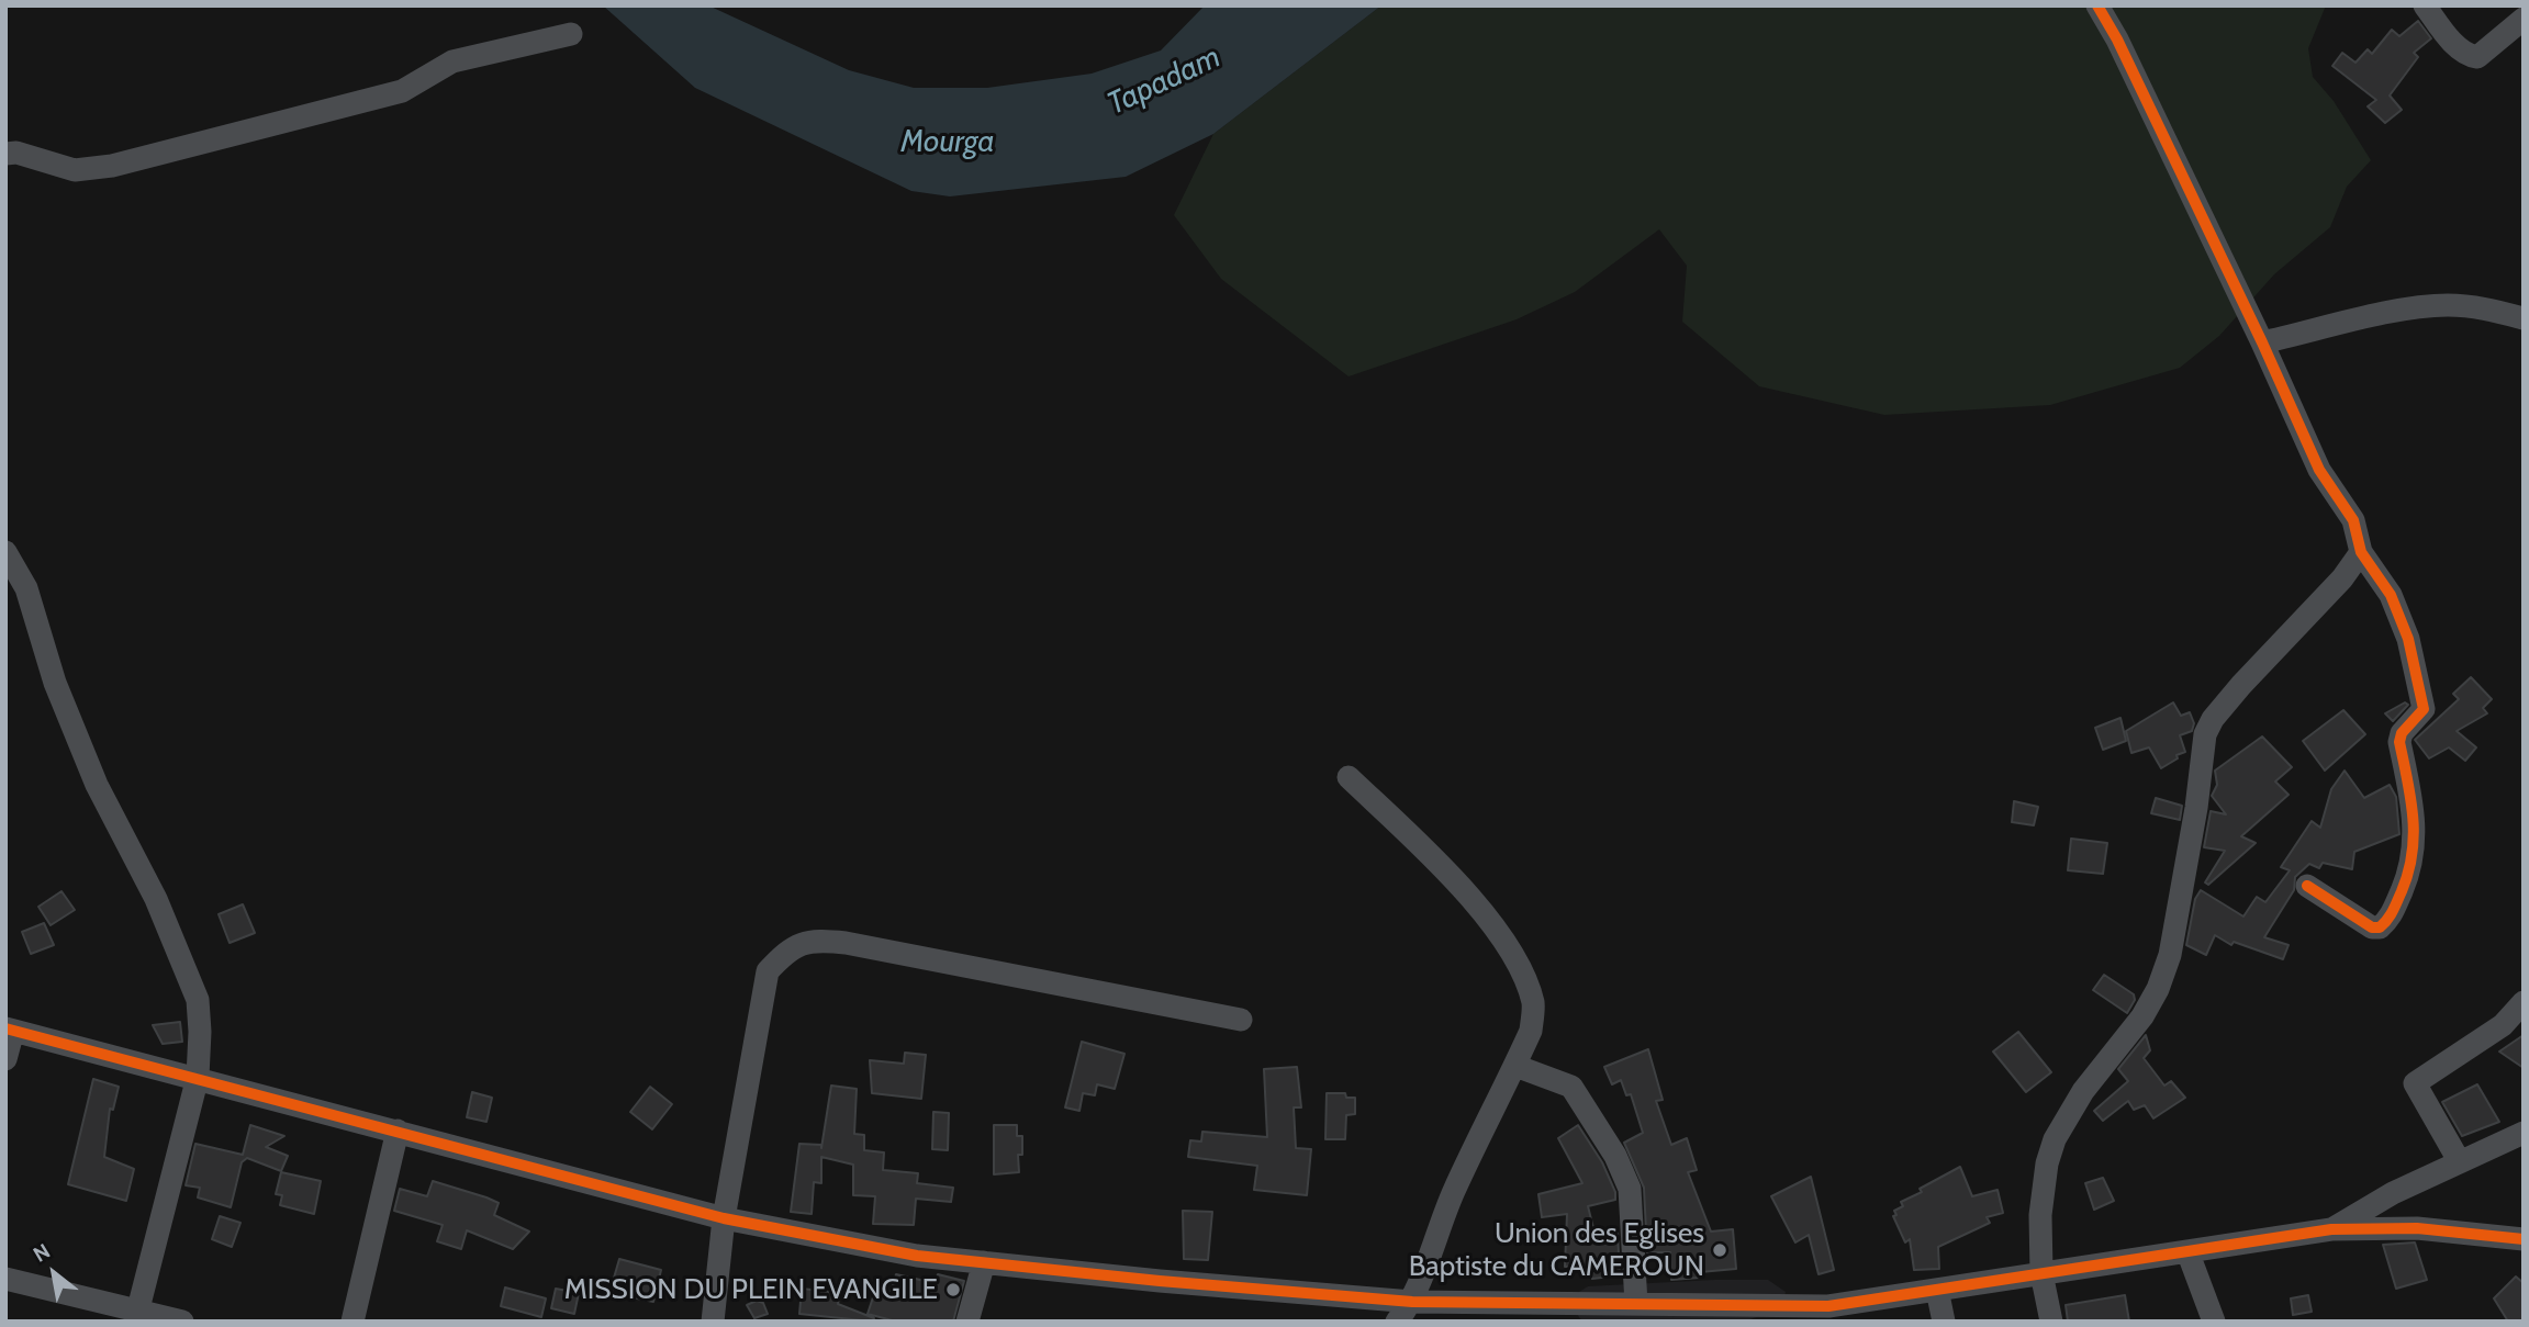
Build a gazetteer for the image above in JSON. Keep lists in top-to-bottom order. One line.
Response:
{"water":["Tapadam","Mourga"],"places":["Union des Eglises Baptiste du CAMEROUN","MISSION DU PLEIN EVANGILE"],"north":"top left"}
